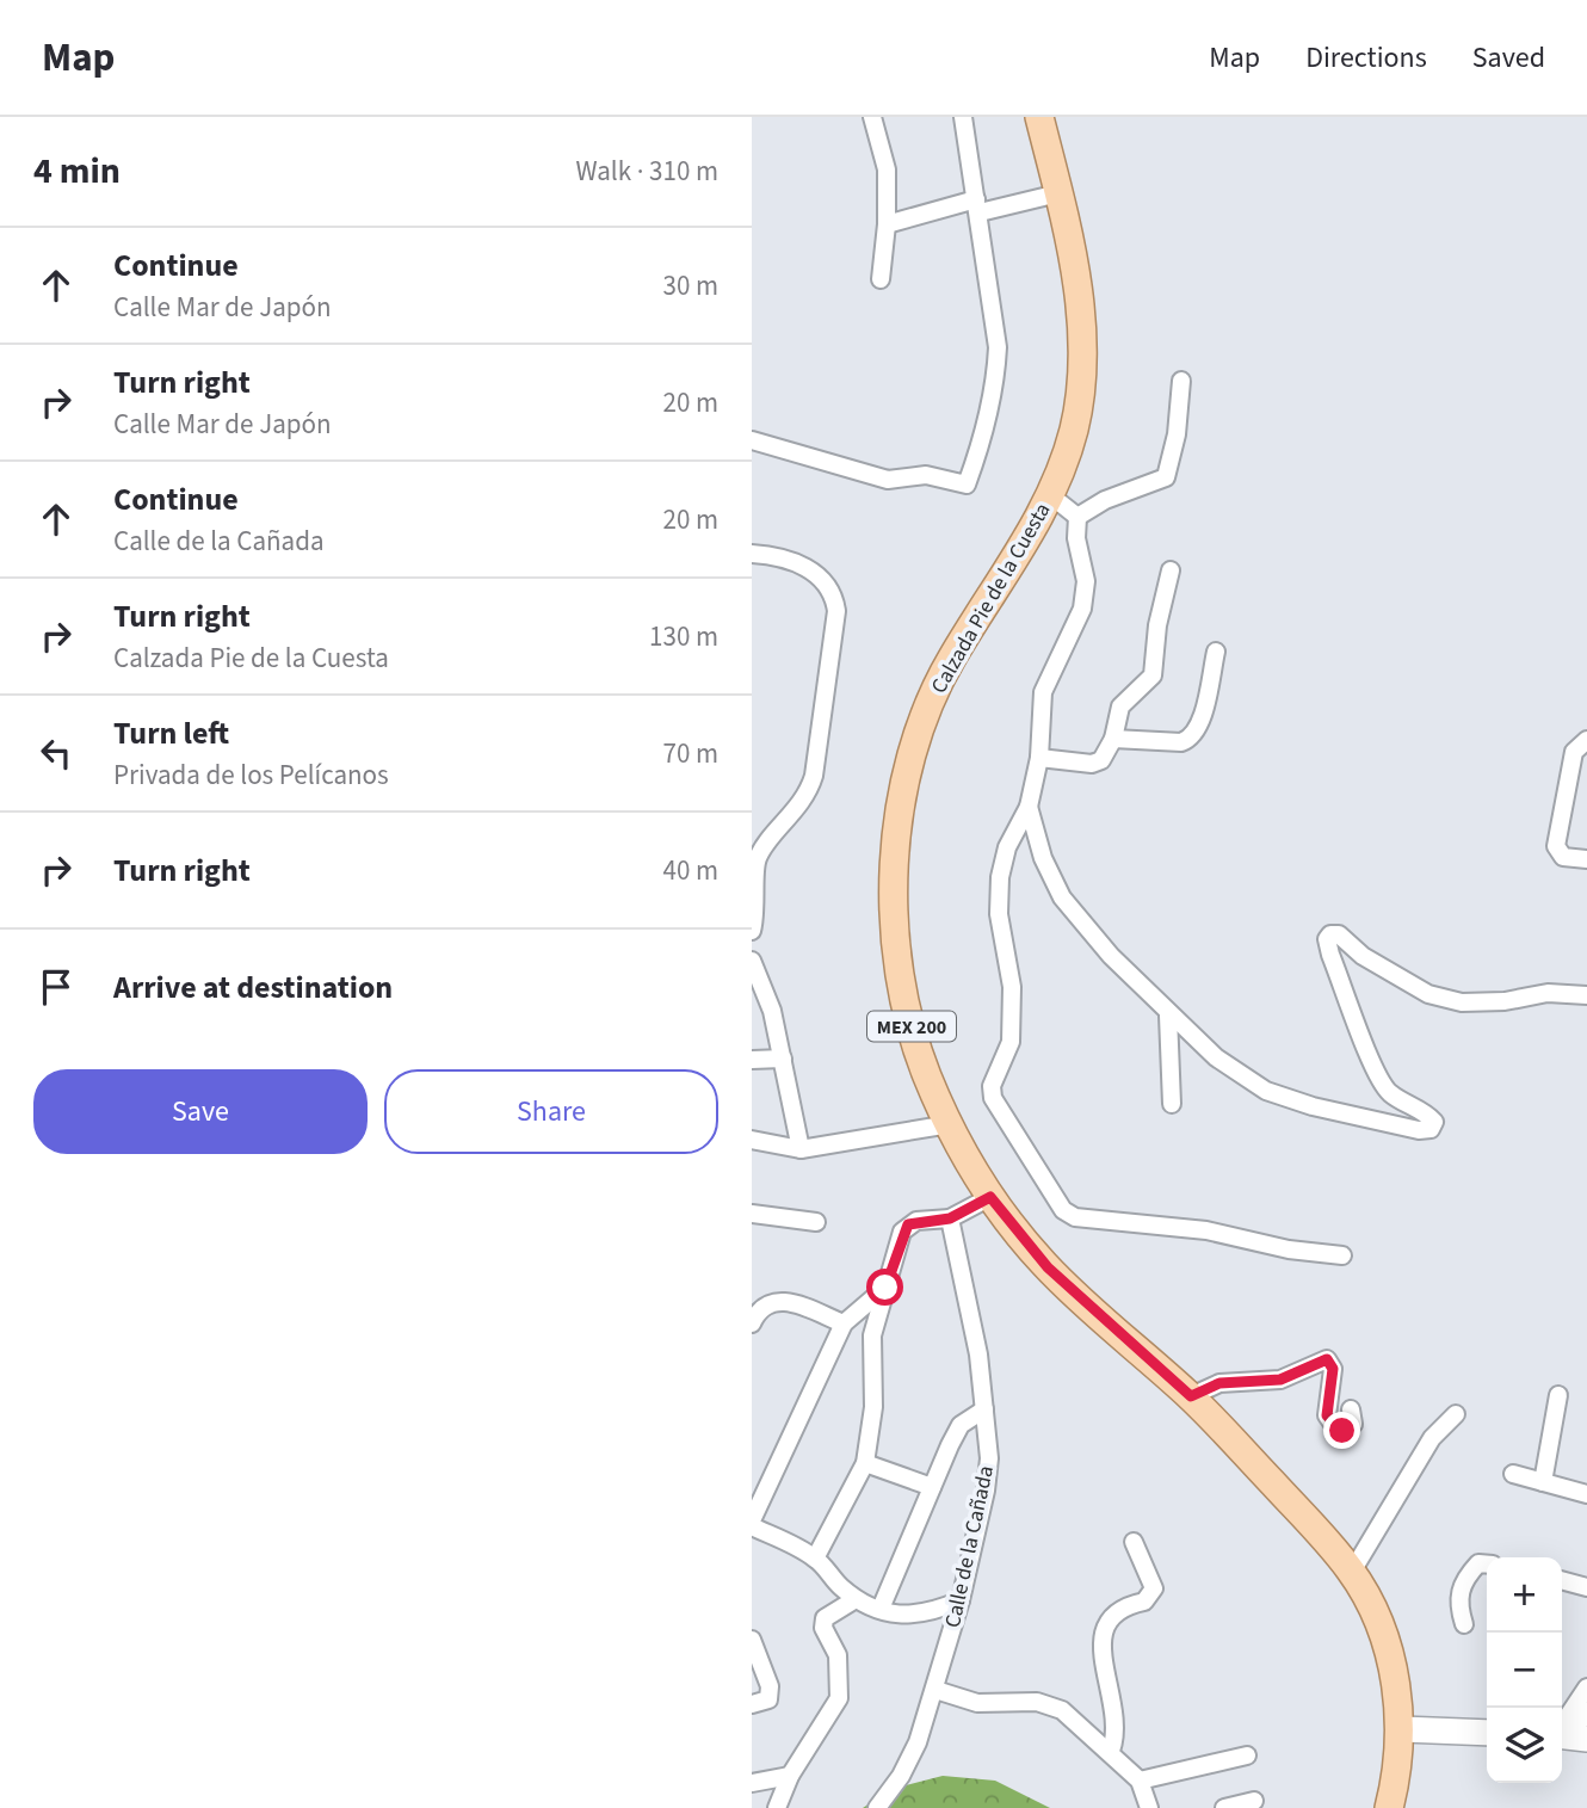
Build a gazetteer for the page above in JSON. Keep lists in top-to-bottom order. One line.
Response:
{"streets":{"main road":["Calzada Pie de la Cuesta","MEX 200"],"street":["Calle de la Cañada"]},"page":{"header":"Map","nav":["Map","Directions","Saved"],"heading":["4 min","Walk · 310 m"],"list":[["Continue","Calle Mar de Japón","30 m"],["Turn right","Calle Mar de Japón","20 m"],["Continue","Calle de la Cañada","20 m"],["Turn right","Calzada Pie de la Cuesta","130 m"],["Turn left","Privada de los Pelícanos","70 m"],["Turn right","40 m"],"Arrive at destination"],"buttons":["Save","Share"],"map_buttons":["+","−"]}}
